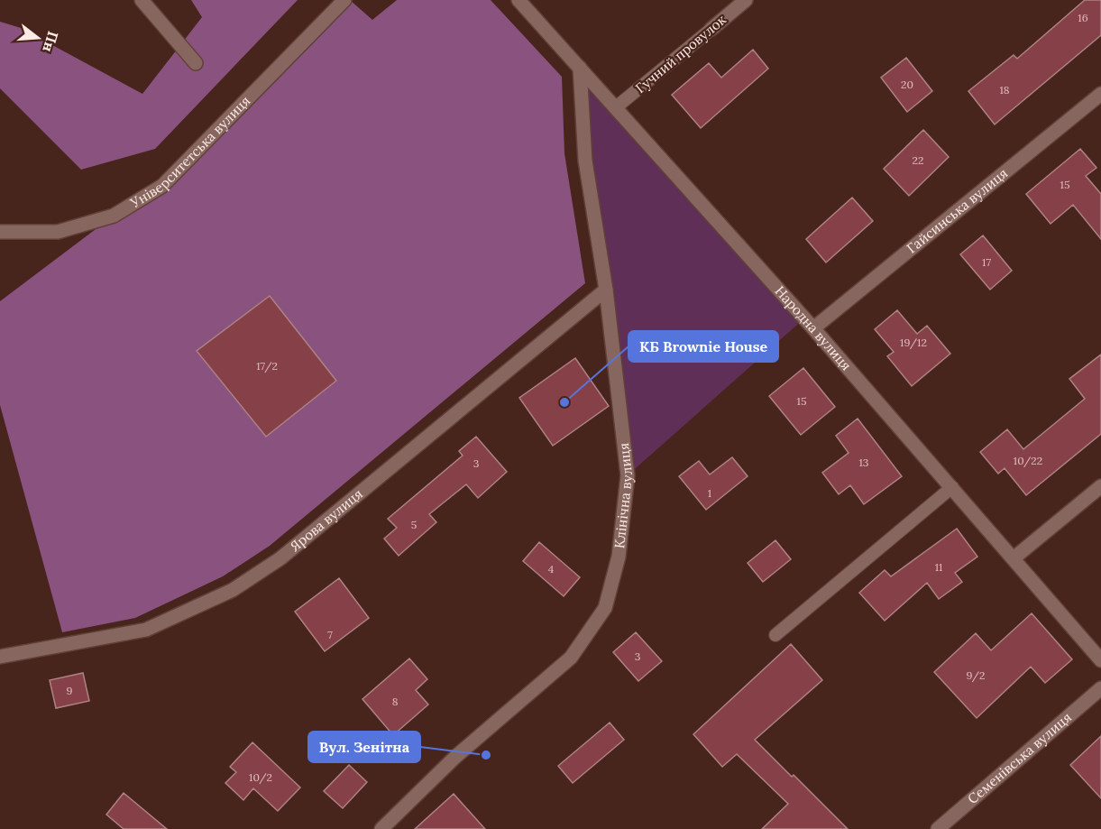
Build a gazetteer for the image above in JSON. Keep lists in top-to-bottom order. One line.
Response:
{"streets":{"street":["Гучний провулок","Університетська вулиця","Гайсинська вулиця","Народна вулиця","Клінічна вулиця","Ярова вулиця","Семенівська вулиця"]},"crossings":[["Гучний провулок","Народна вулиця"],["Гайсинська вулиця","Народна вулиця"],["Народна вулиця","Клінічна вулиця"],["Клінічна вулиця","Ярова вулиця"]],"places":["КБ Brownie House","Вул. Зенітна"],"house_numbers":["16","20","18","22","15","17","19/12","17/2","15","10/22","13","3","1","5","11","4","7","3","9/2","9","8","10/2"],"north":"right"}
